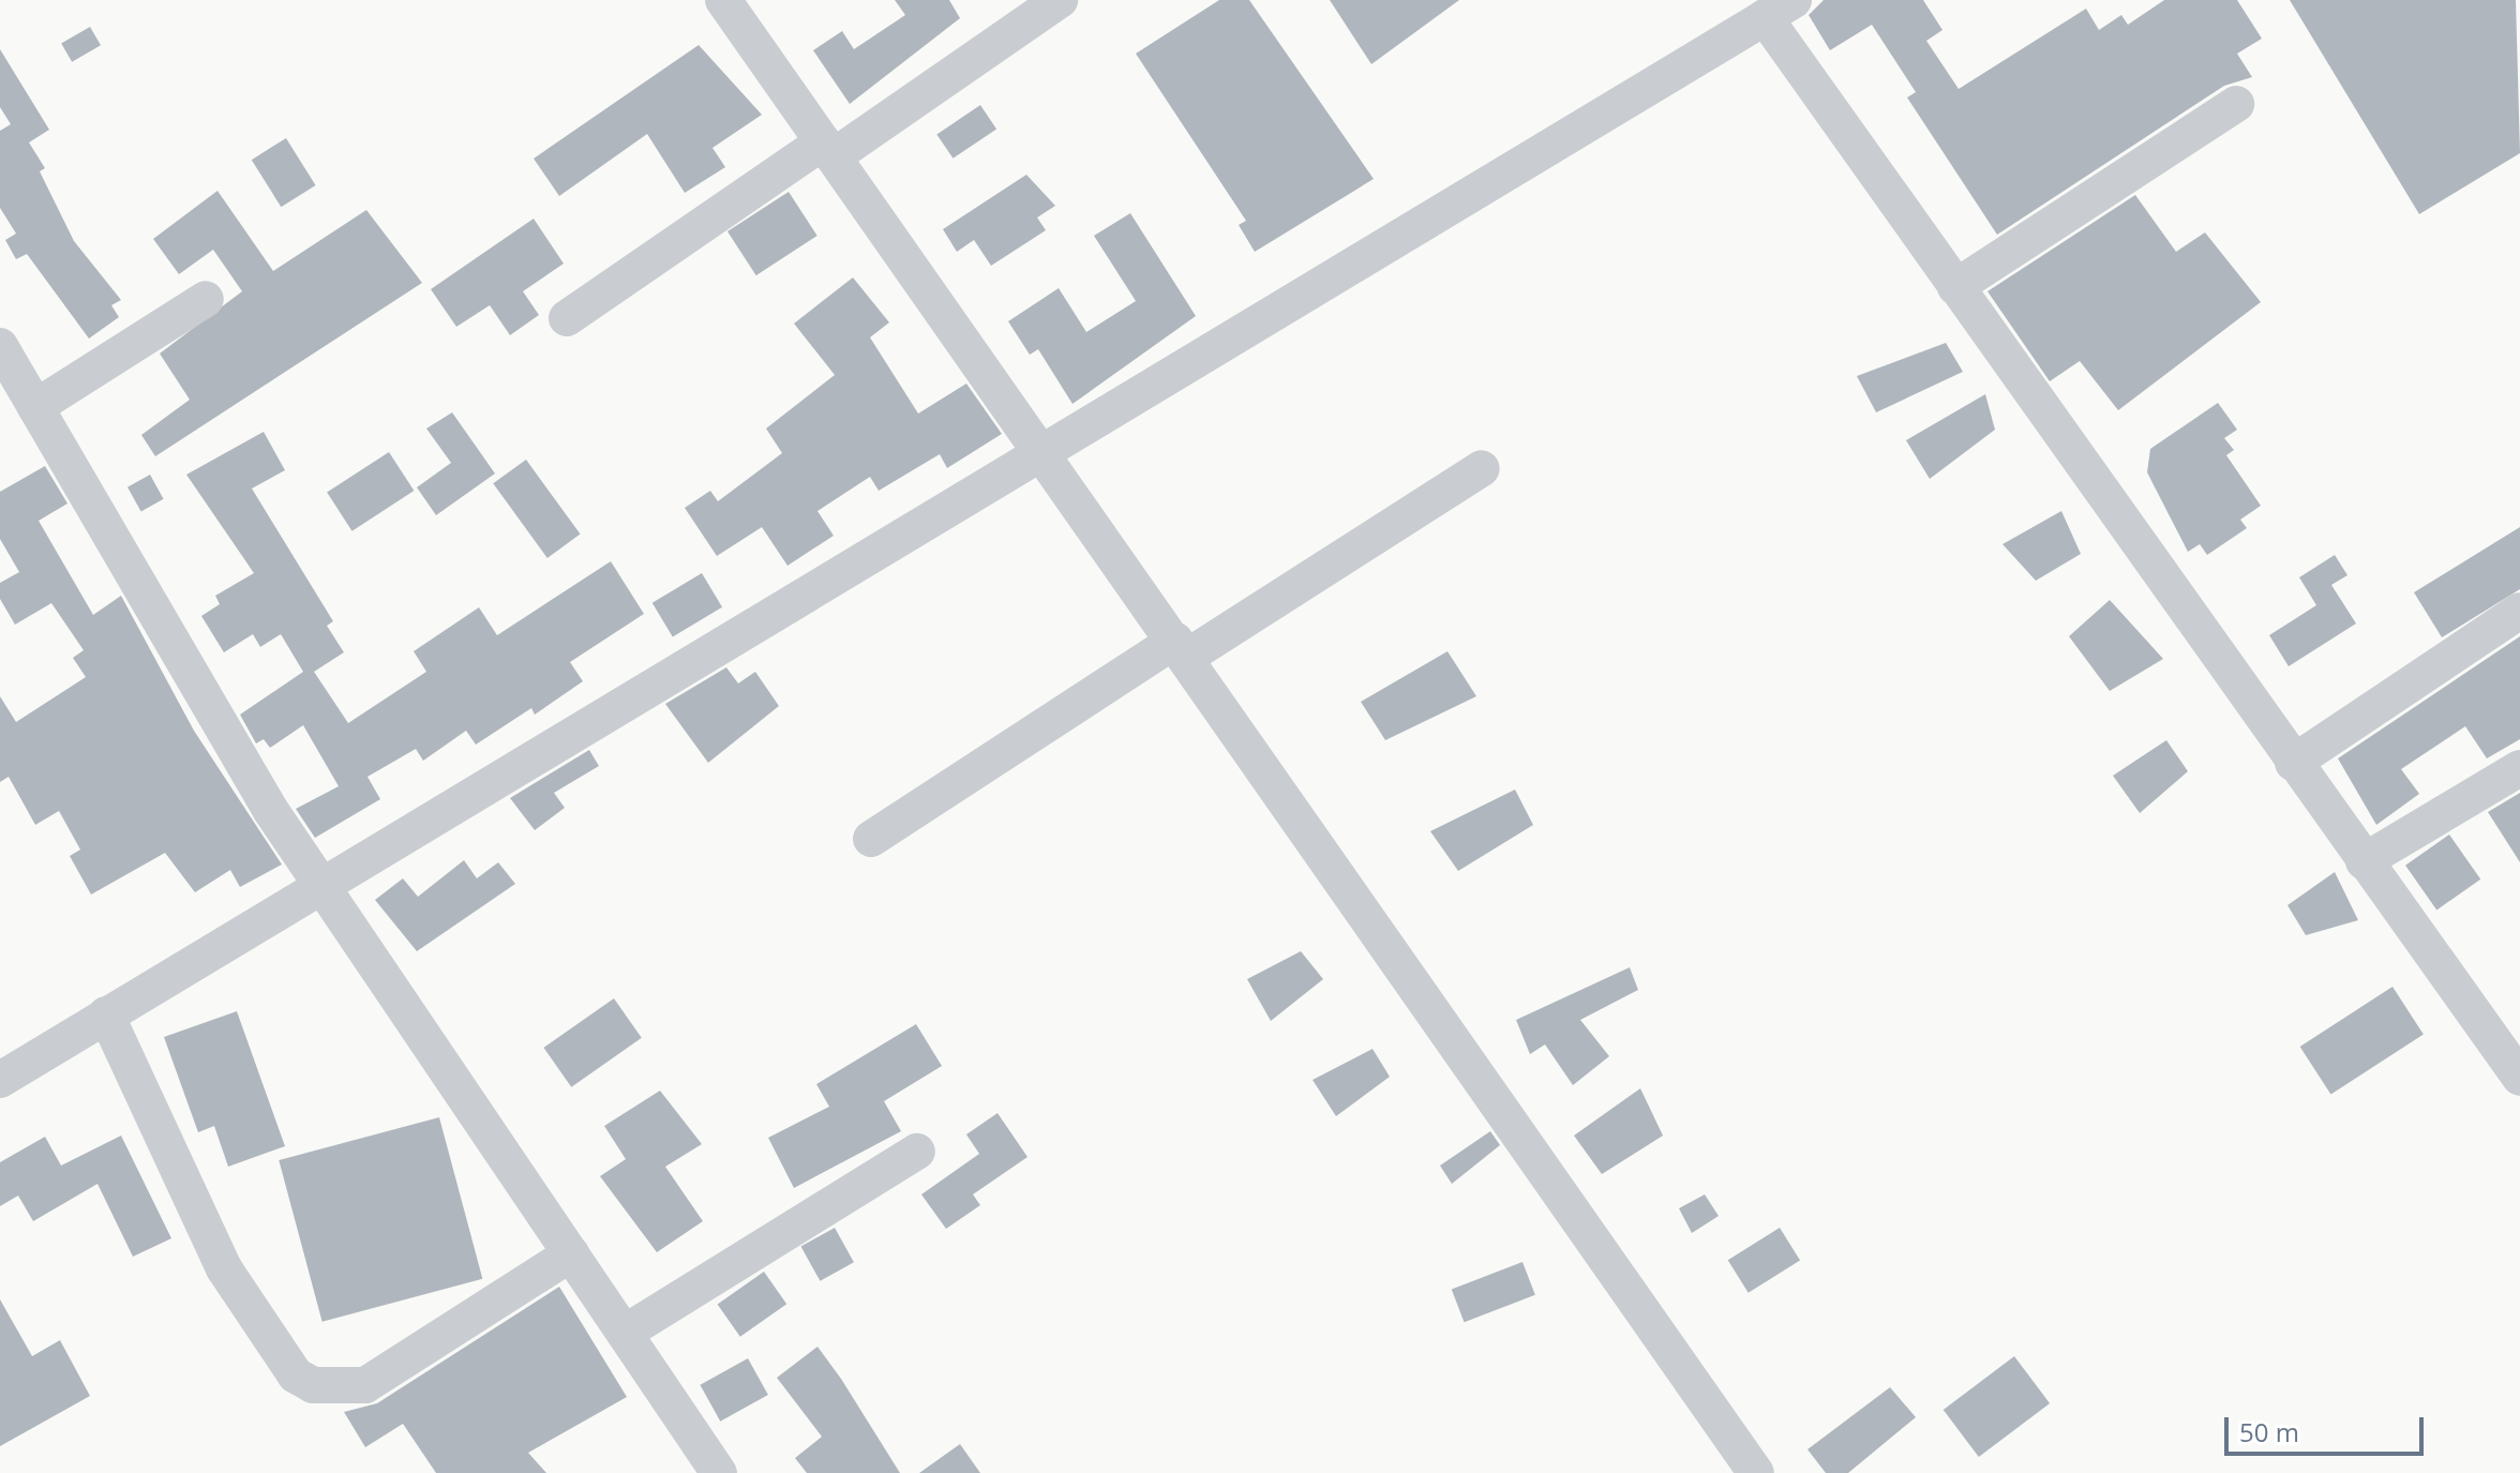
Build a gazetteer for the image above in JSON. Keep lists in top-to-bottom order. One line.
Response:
{"scale_bar":"50 m"}
